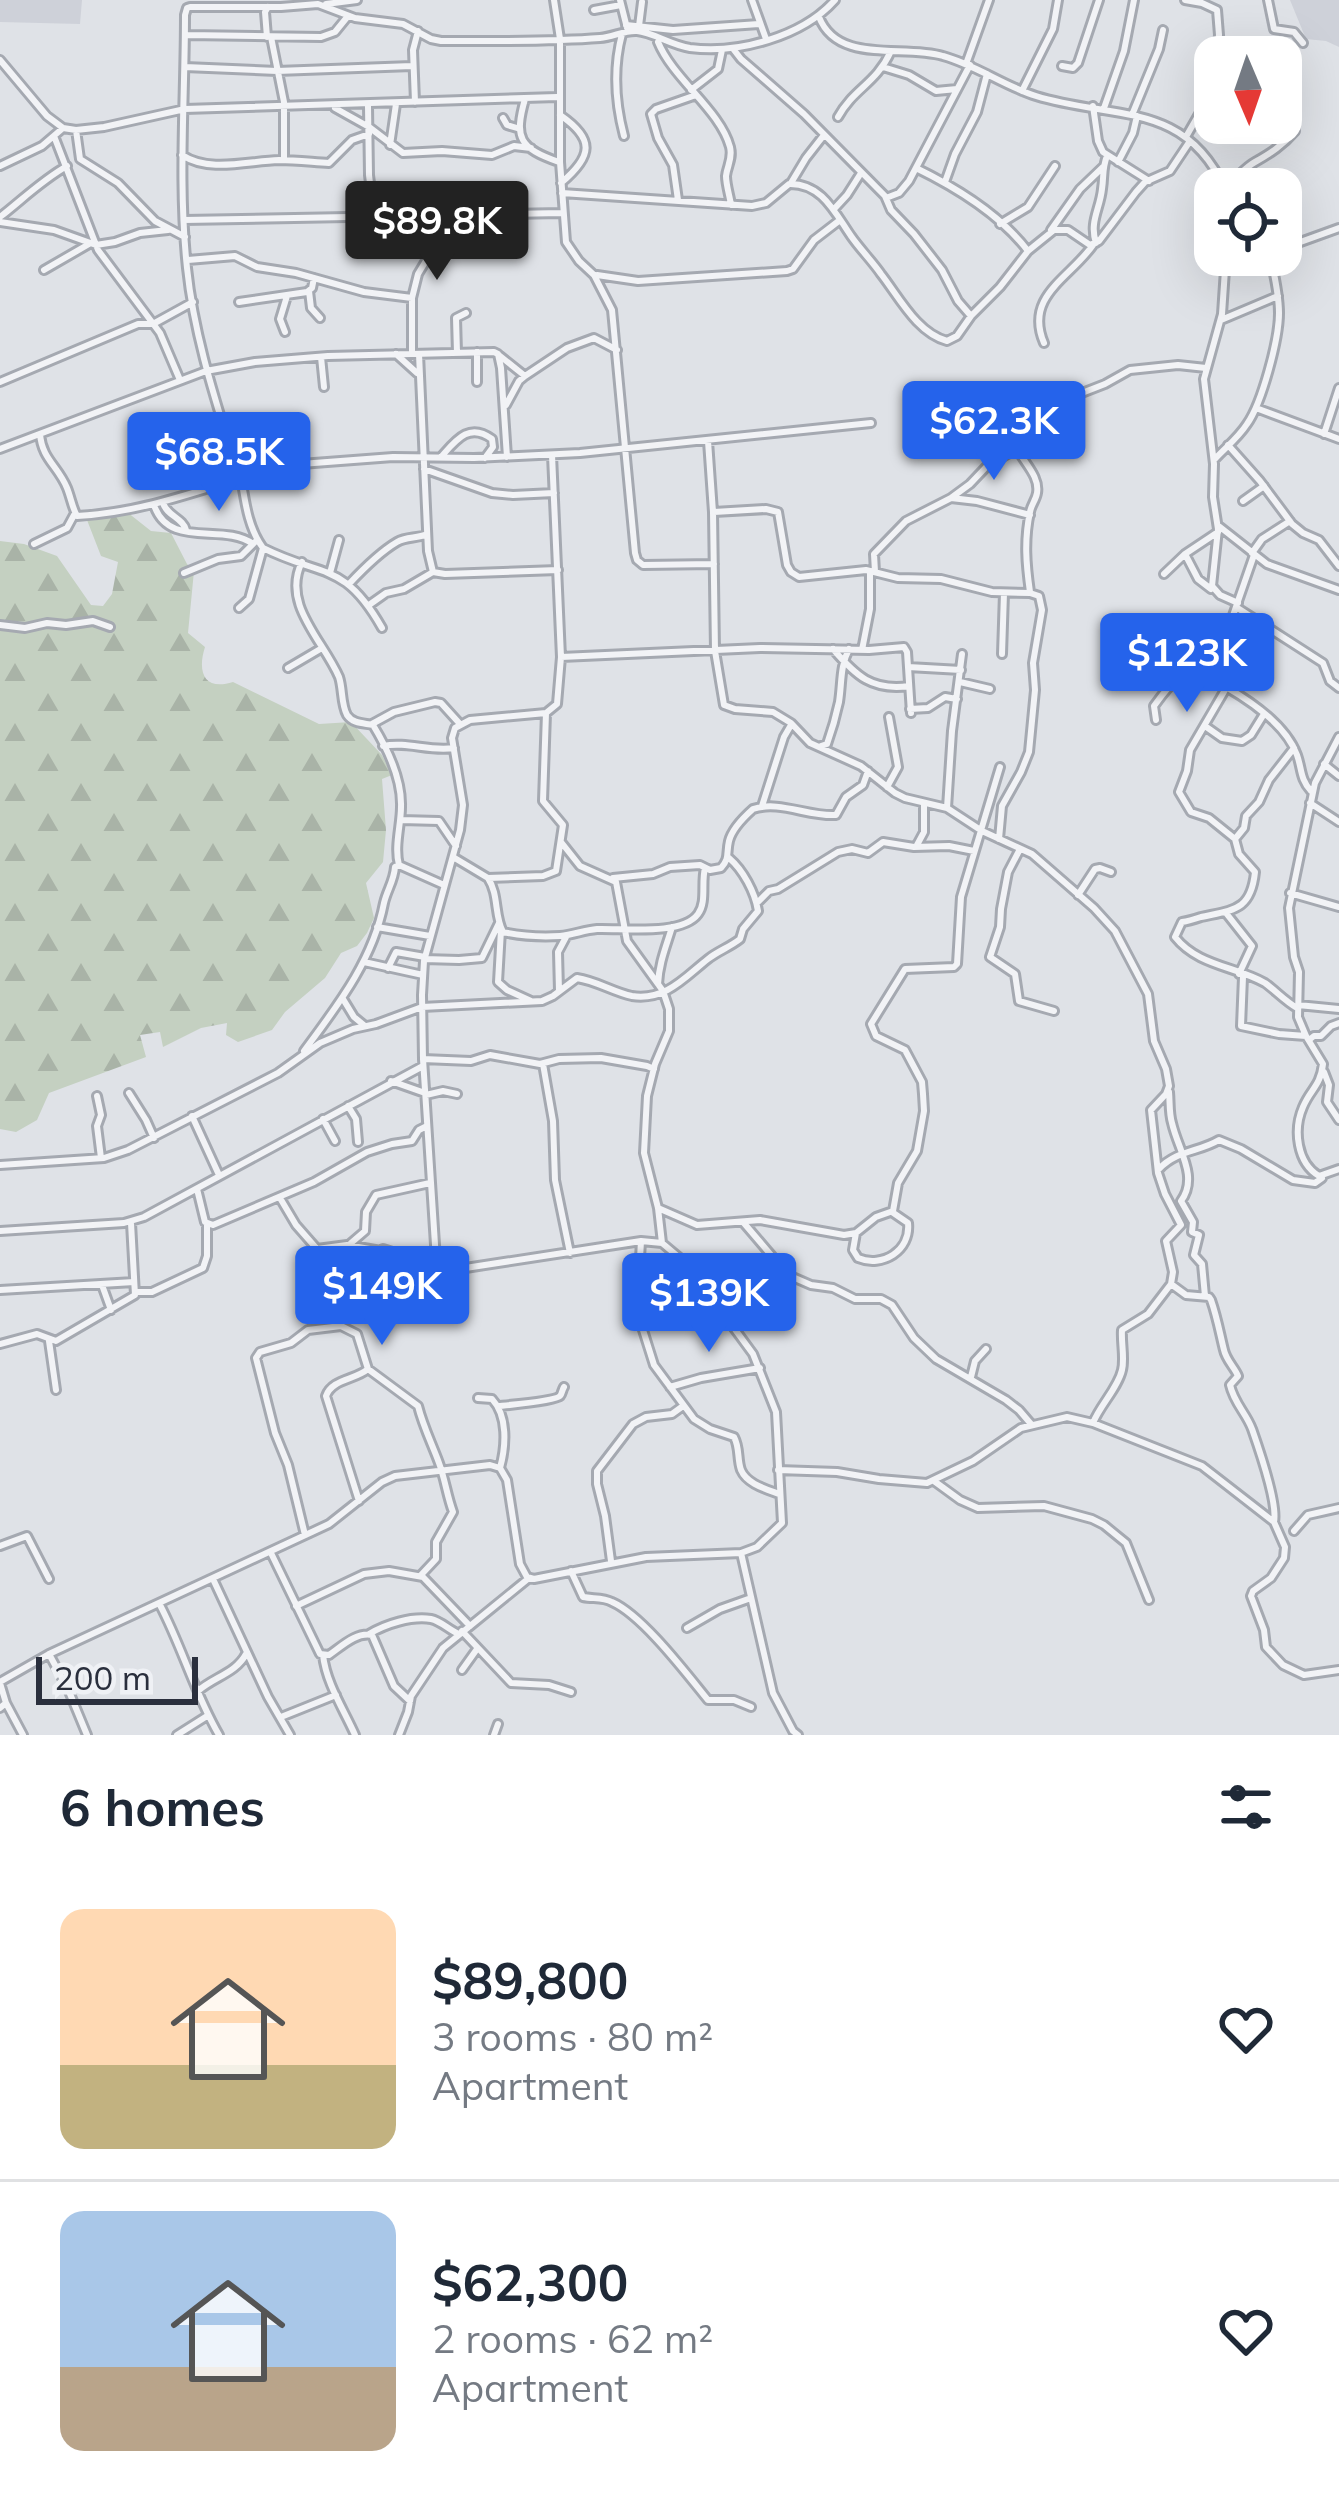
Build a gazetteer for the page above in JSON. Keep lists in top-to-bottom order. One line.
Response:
{"scale_bar":"200 m","north":"bottom","page":{"price":["$89.8K","$62.3K","$68.5K","$123K","$149K","$139K"],"scale":"200 m","heading":"6 homes","list":[{"name":"$89,800","note":"3 rooms · 80 m² · Apartment"},{"name":"$62,300","note":"2 rooms · 62 m² · Apartment"}]}}
